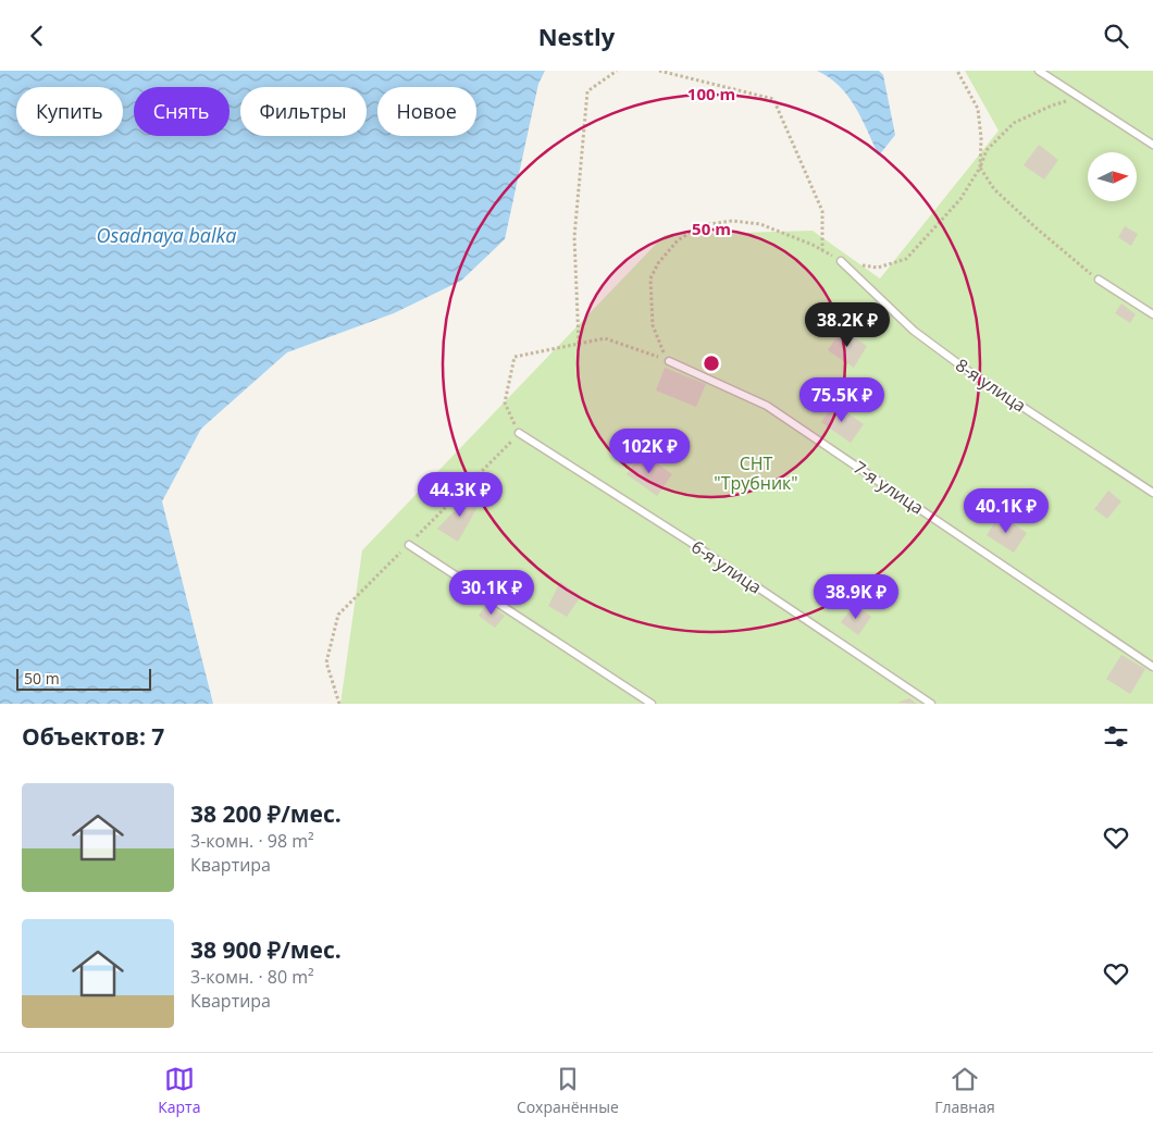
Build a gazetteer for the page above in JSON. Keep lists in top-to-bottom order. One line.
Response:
{"streets":{"lane":["8-я улица","7-я улица","6-я улица"]},"water":["Osadnaya balka"],"parks":["СНТ \"Трубник\""],"scale_bar":"50 m","north":"right","page":{"header":"Nestly","chip":["Купить","Снять","Фильтры","Новое"],"price":["38.2K ₽","75.5K ₽","102K ₽","44.3K ₽","40.1K ₽","30.1K ₽","38.9K ₽"],"scale":"50 m","heading":"Объектов: 7","list":[{"name":"38 200 ₽/мес.","note":"3-комн. · 98 m² · Квартира"},{"name":"38 900 ₽/мес.","note":"3-комн. · 80 m² · Квартира"}],"tabs":["Карта","Сохранённые","Главная"]},"rings":["100 m","50 m"]}
